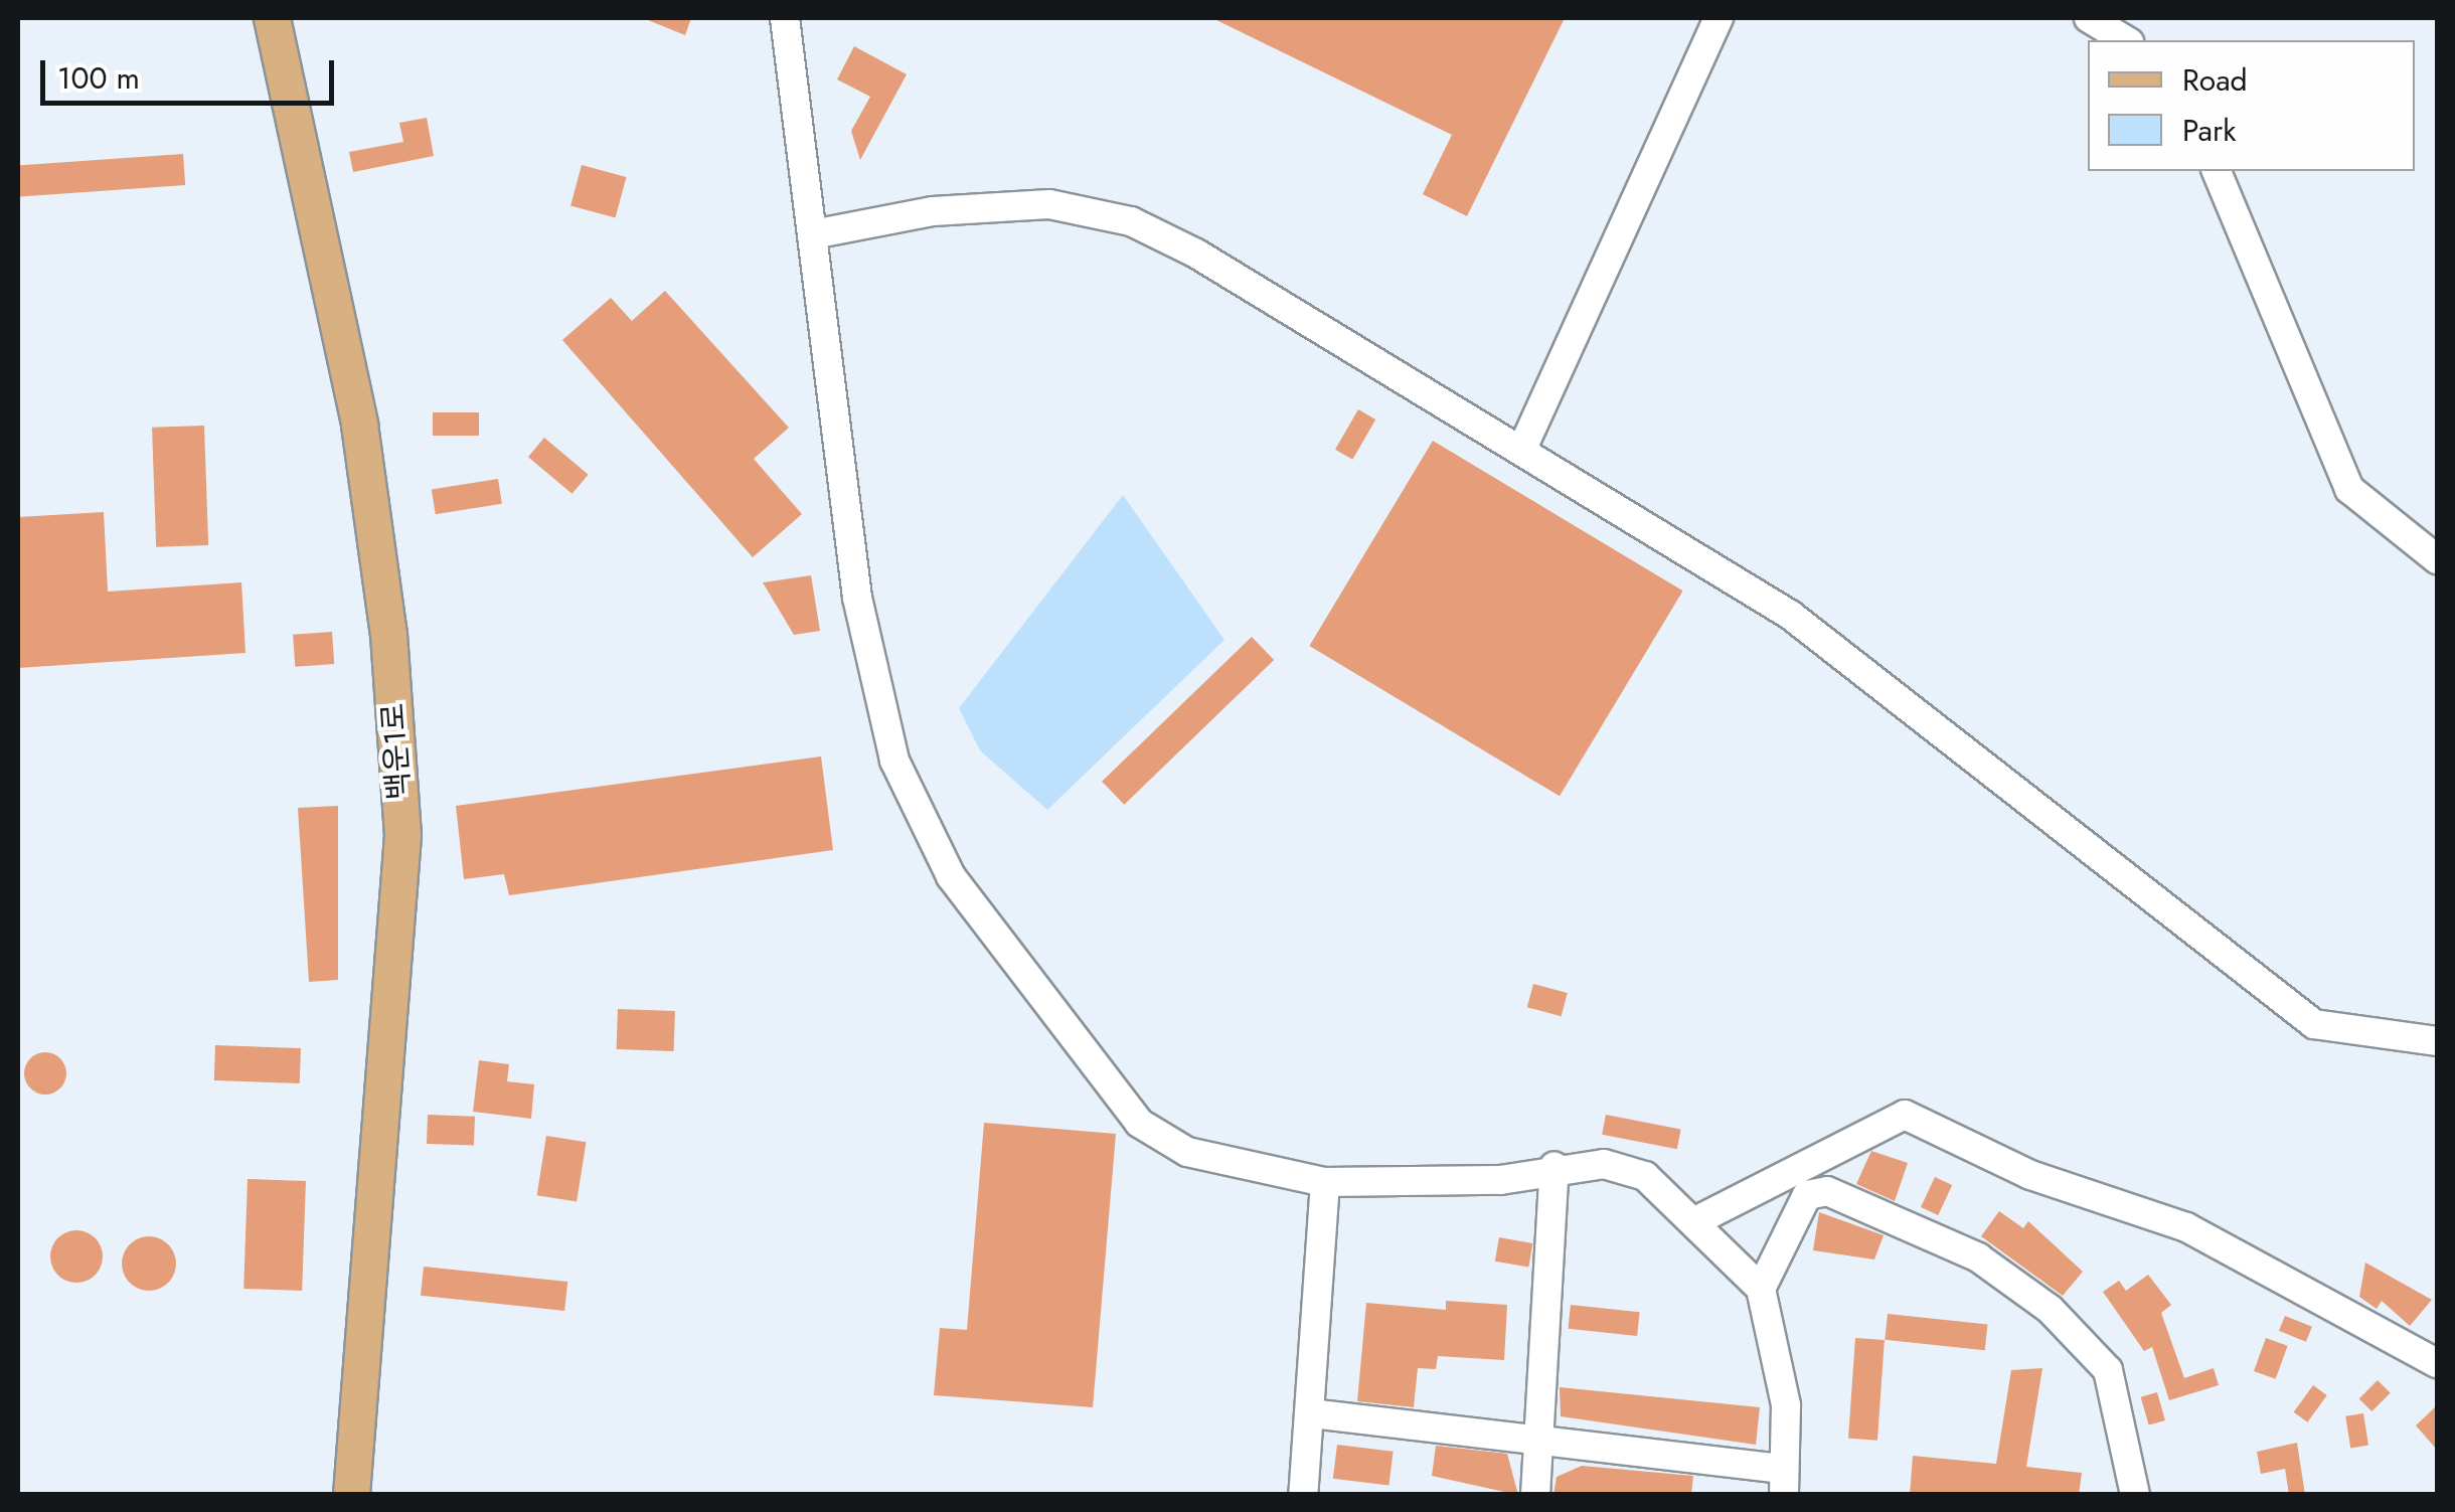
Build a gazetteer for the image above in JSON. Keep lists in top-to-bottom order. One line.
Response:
{"streets":{"main road":["백운1로"]},"legend":["Road","Park"],"scale_bar":"100 m"}
